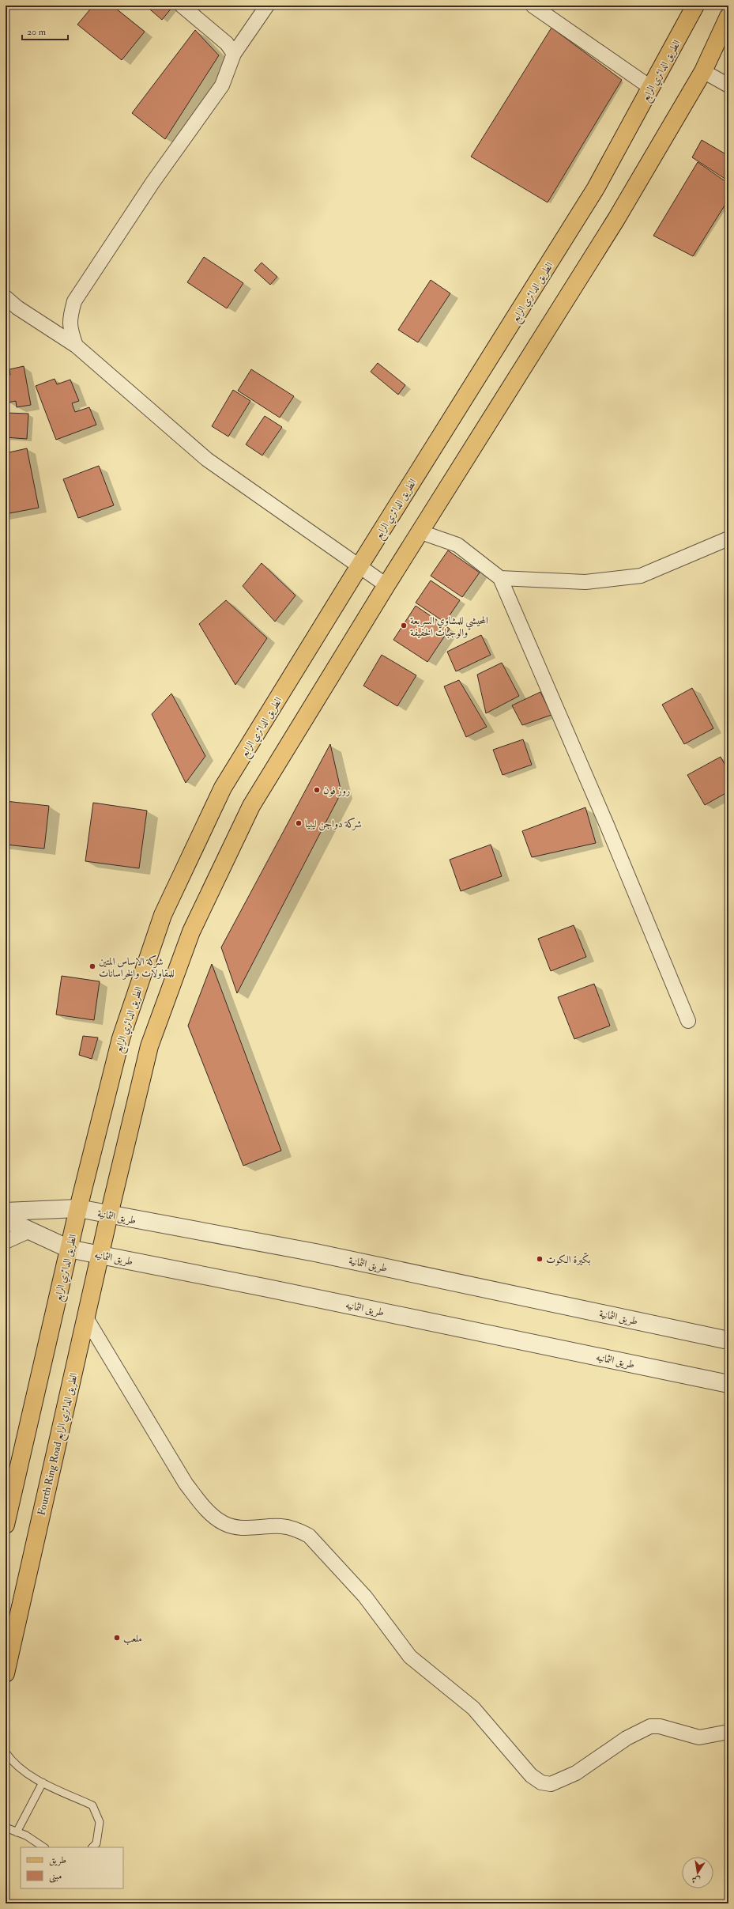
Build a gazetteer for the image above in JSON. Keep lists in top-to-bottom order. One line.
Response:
{"streets":{"main road":["الطريق الدائري الرابع","Fourth Ring Road الطريق الدائري الرابع"],"street":["طريق الثمانية","طريق الثمانيه"]},"crossings":[["الطريق الدائري الرابع","طريق الثمانية"],["الطريق الدائري الرابع","طريق الثمانيه"],["طريق الثمانية","Fourth Ring Road الطريق الدائري الرابع"],["طريق الثمانيه","Fourth Ring Road الطريق الدائري الرابع"]],"places":["المحيشي للمشاوي السريعة والوجبات الخفيفة","روز فون","شركة دواجن ليبيا","شركة الاساس المتين للمقاولات والخراسانات","بكّيرة الكوت","ملعب"],"legend":["طريق","مبنى"],"scale_bar":"20 m","north":"bottom"}
